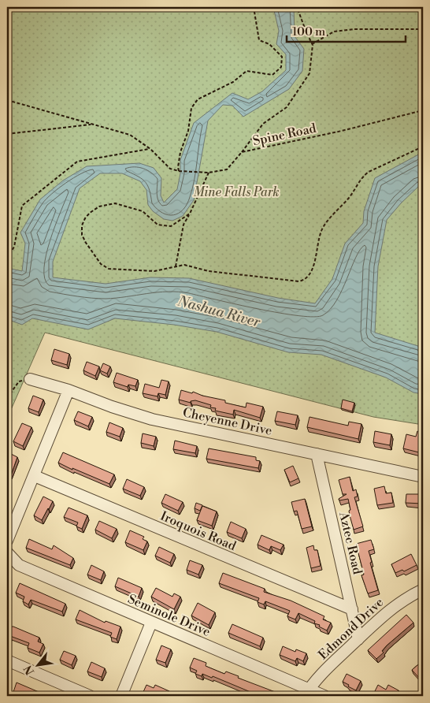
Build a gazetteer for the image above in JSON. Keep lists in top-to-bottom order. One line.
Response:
{"streets":{"street":["Cheyenne Drive","Iroquois Road","Aztec Road","Seminole Drive","Edmond Drive"],"path":["Spine Road"]},"crossings":[["Cheyenne Drive","Aztec Road"],["Iroquois Road","Aztec Road"],["Aztec Road","Edmond Drive"],["Seminole Drive","Edmond Drive"]],"water":["Nashua River"],"parks":["Mine Falls Park"],"scale_bar":"100 m","north":"bottom left"}
